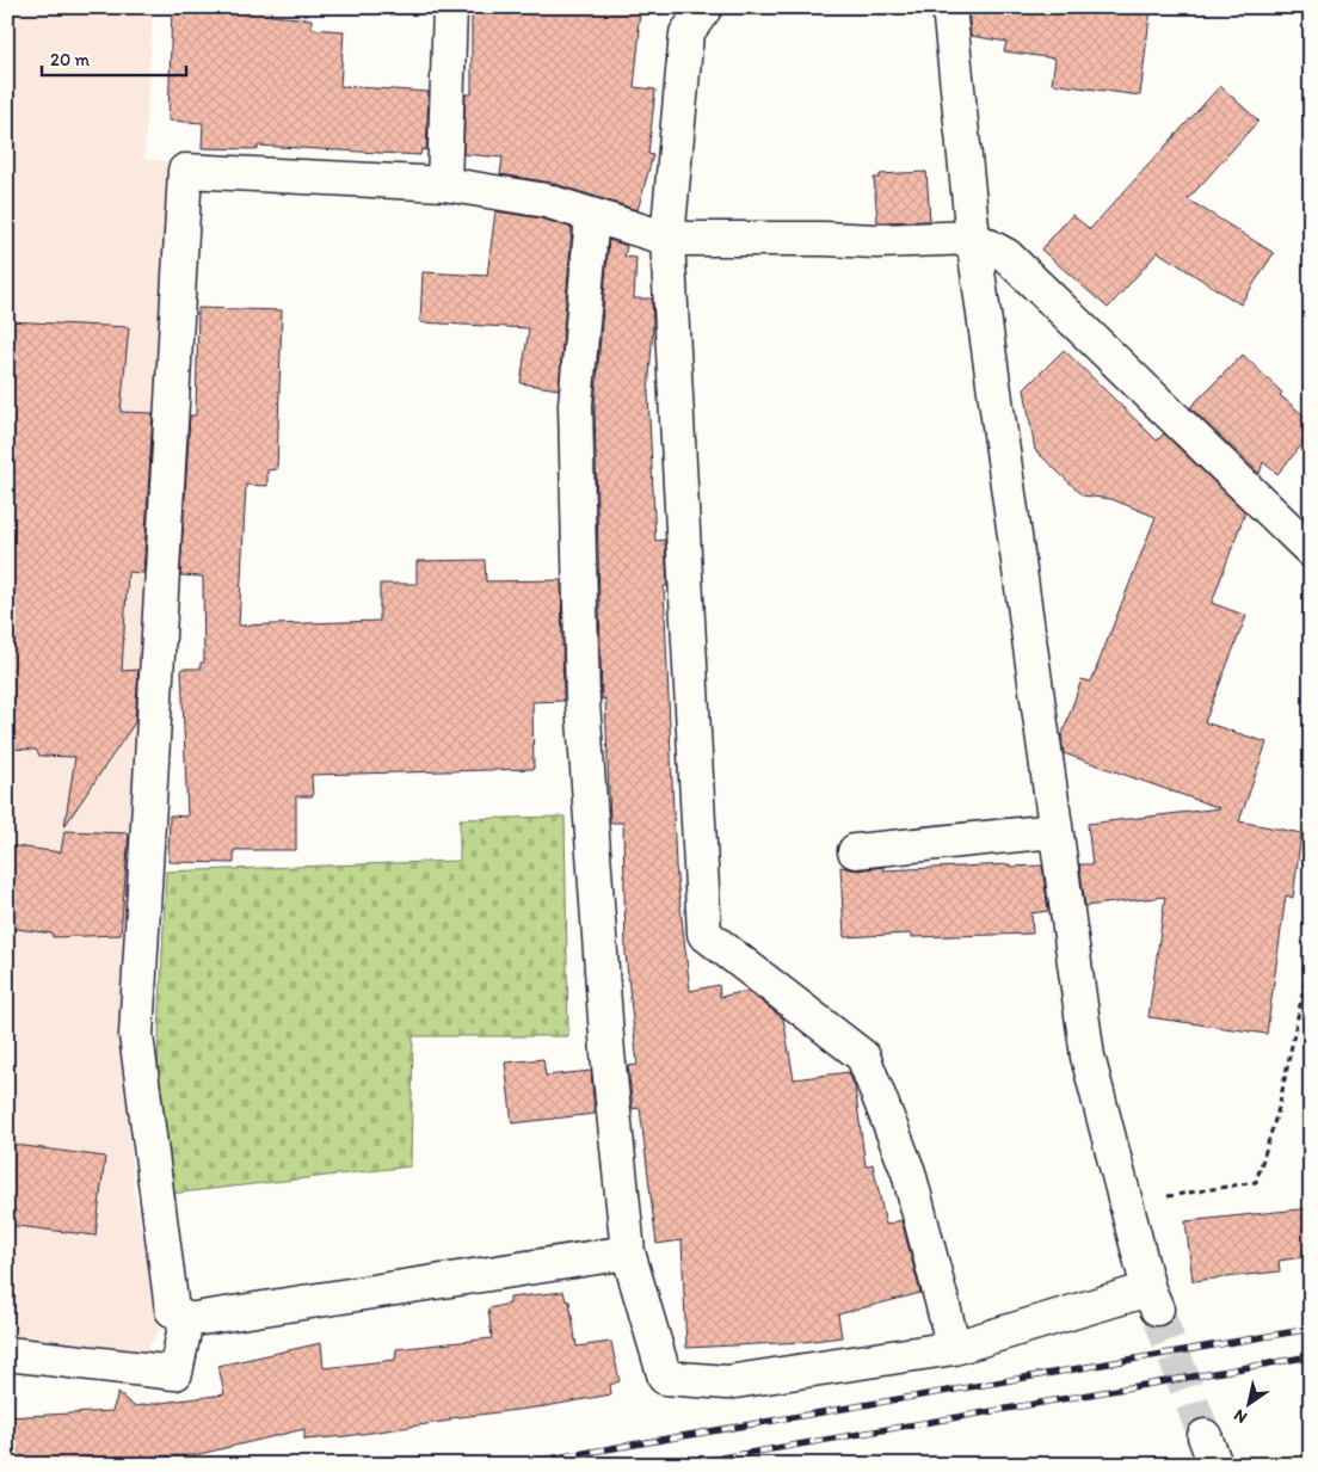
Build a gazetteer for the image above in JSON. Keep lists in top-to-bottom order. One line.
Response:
{"scale_bar":"20 m","north":"bottom left"}
